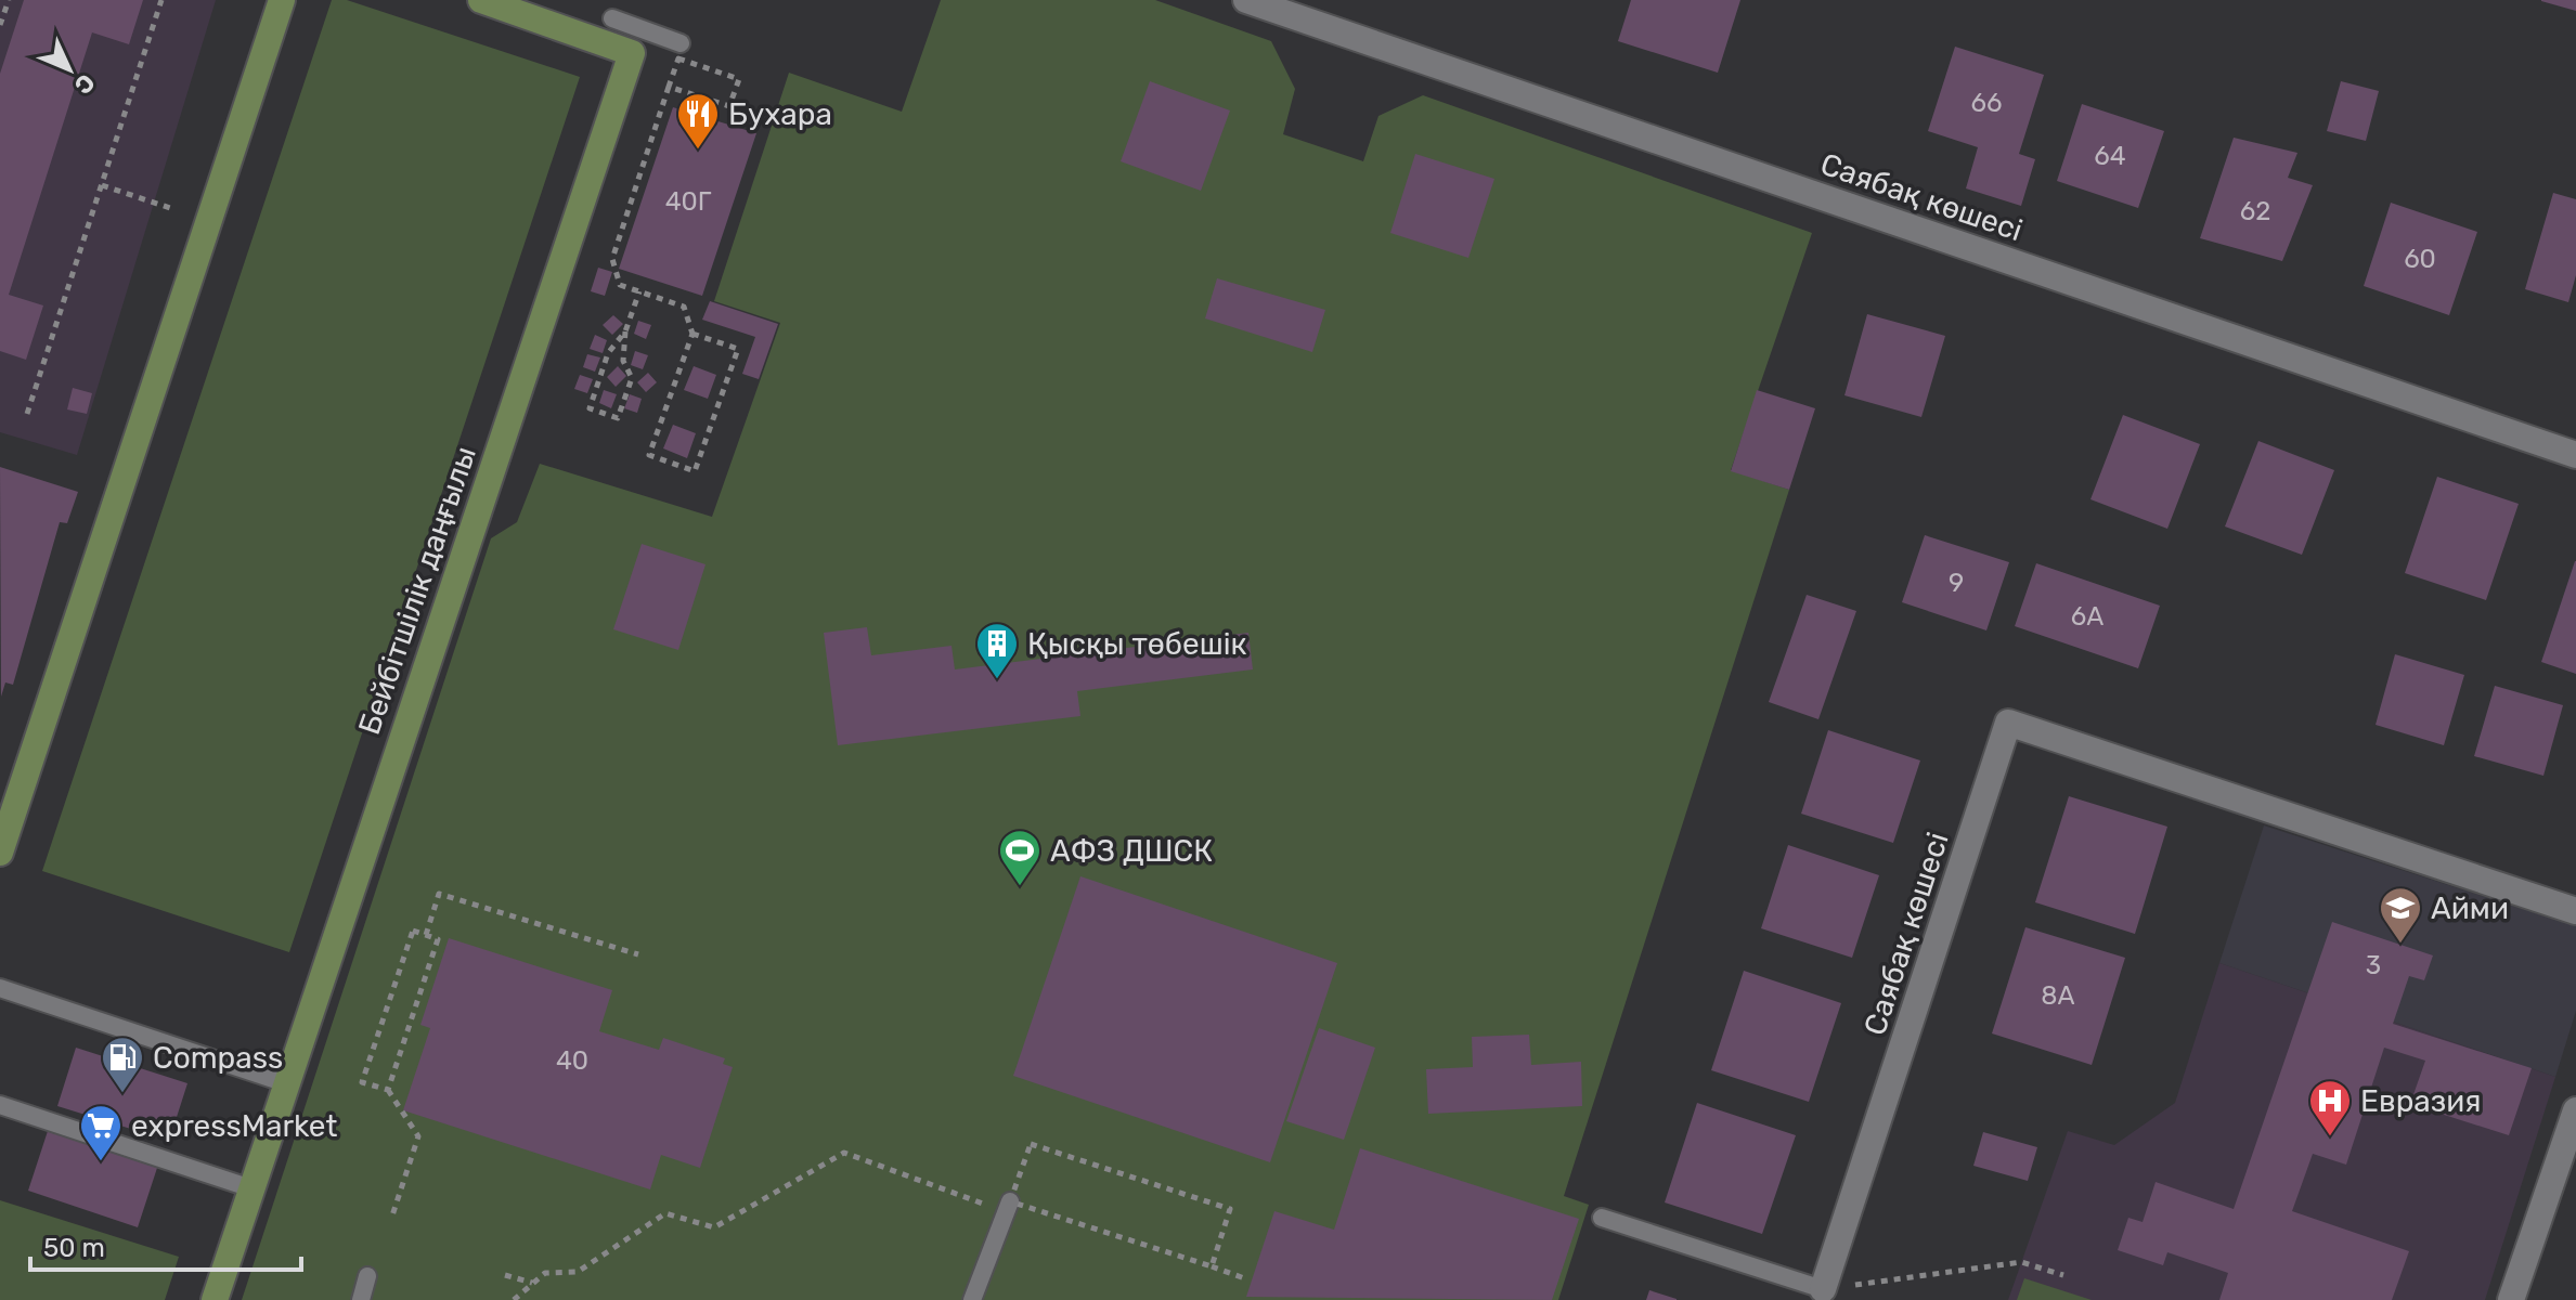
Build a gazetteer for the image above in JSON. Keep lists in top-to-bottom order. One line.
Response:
{"streets":{"main road":["Бейбітшілік даңғылы"],"street":["Саябақ көшесі"]},"places":{"restaurant":["Бухара"],"building":["Қысқы төбешік"],"sports":["АФЗ ДШСК"],"school or university":["Айми"],"fuel station":["Compass"],"hospital":["Евразия"],"supermarket":["expressMarket"]},"house_numbers":["66","64","40Г","62","60","9","6А","3","8А","40"],"scale_bar":"50 m","north":"bottom right"}
